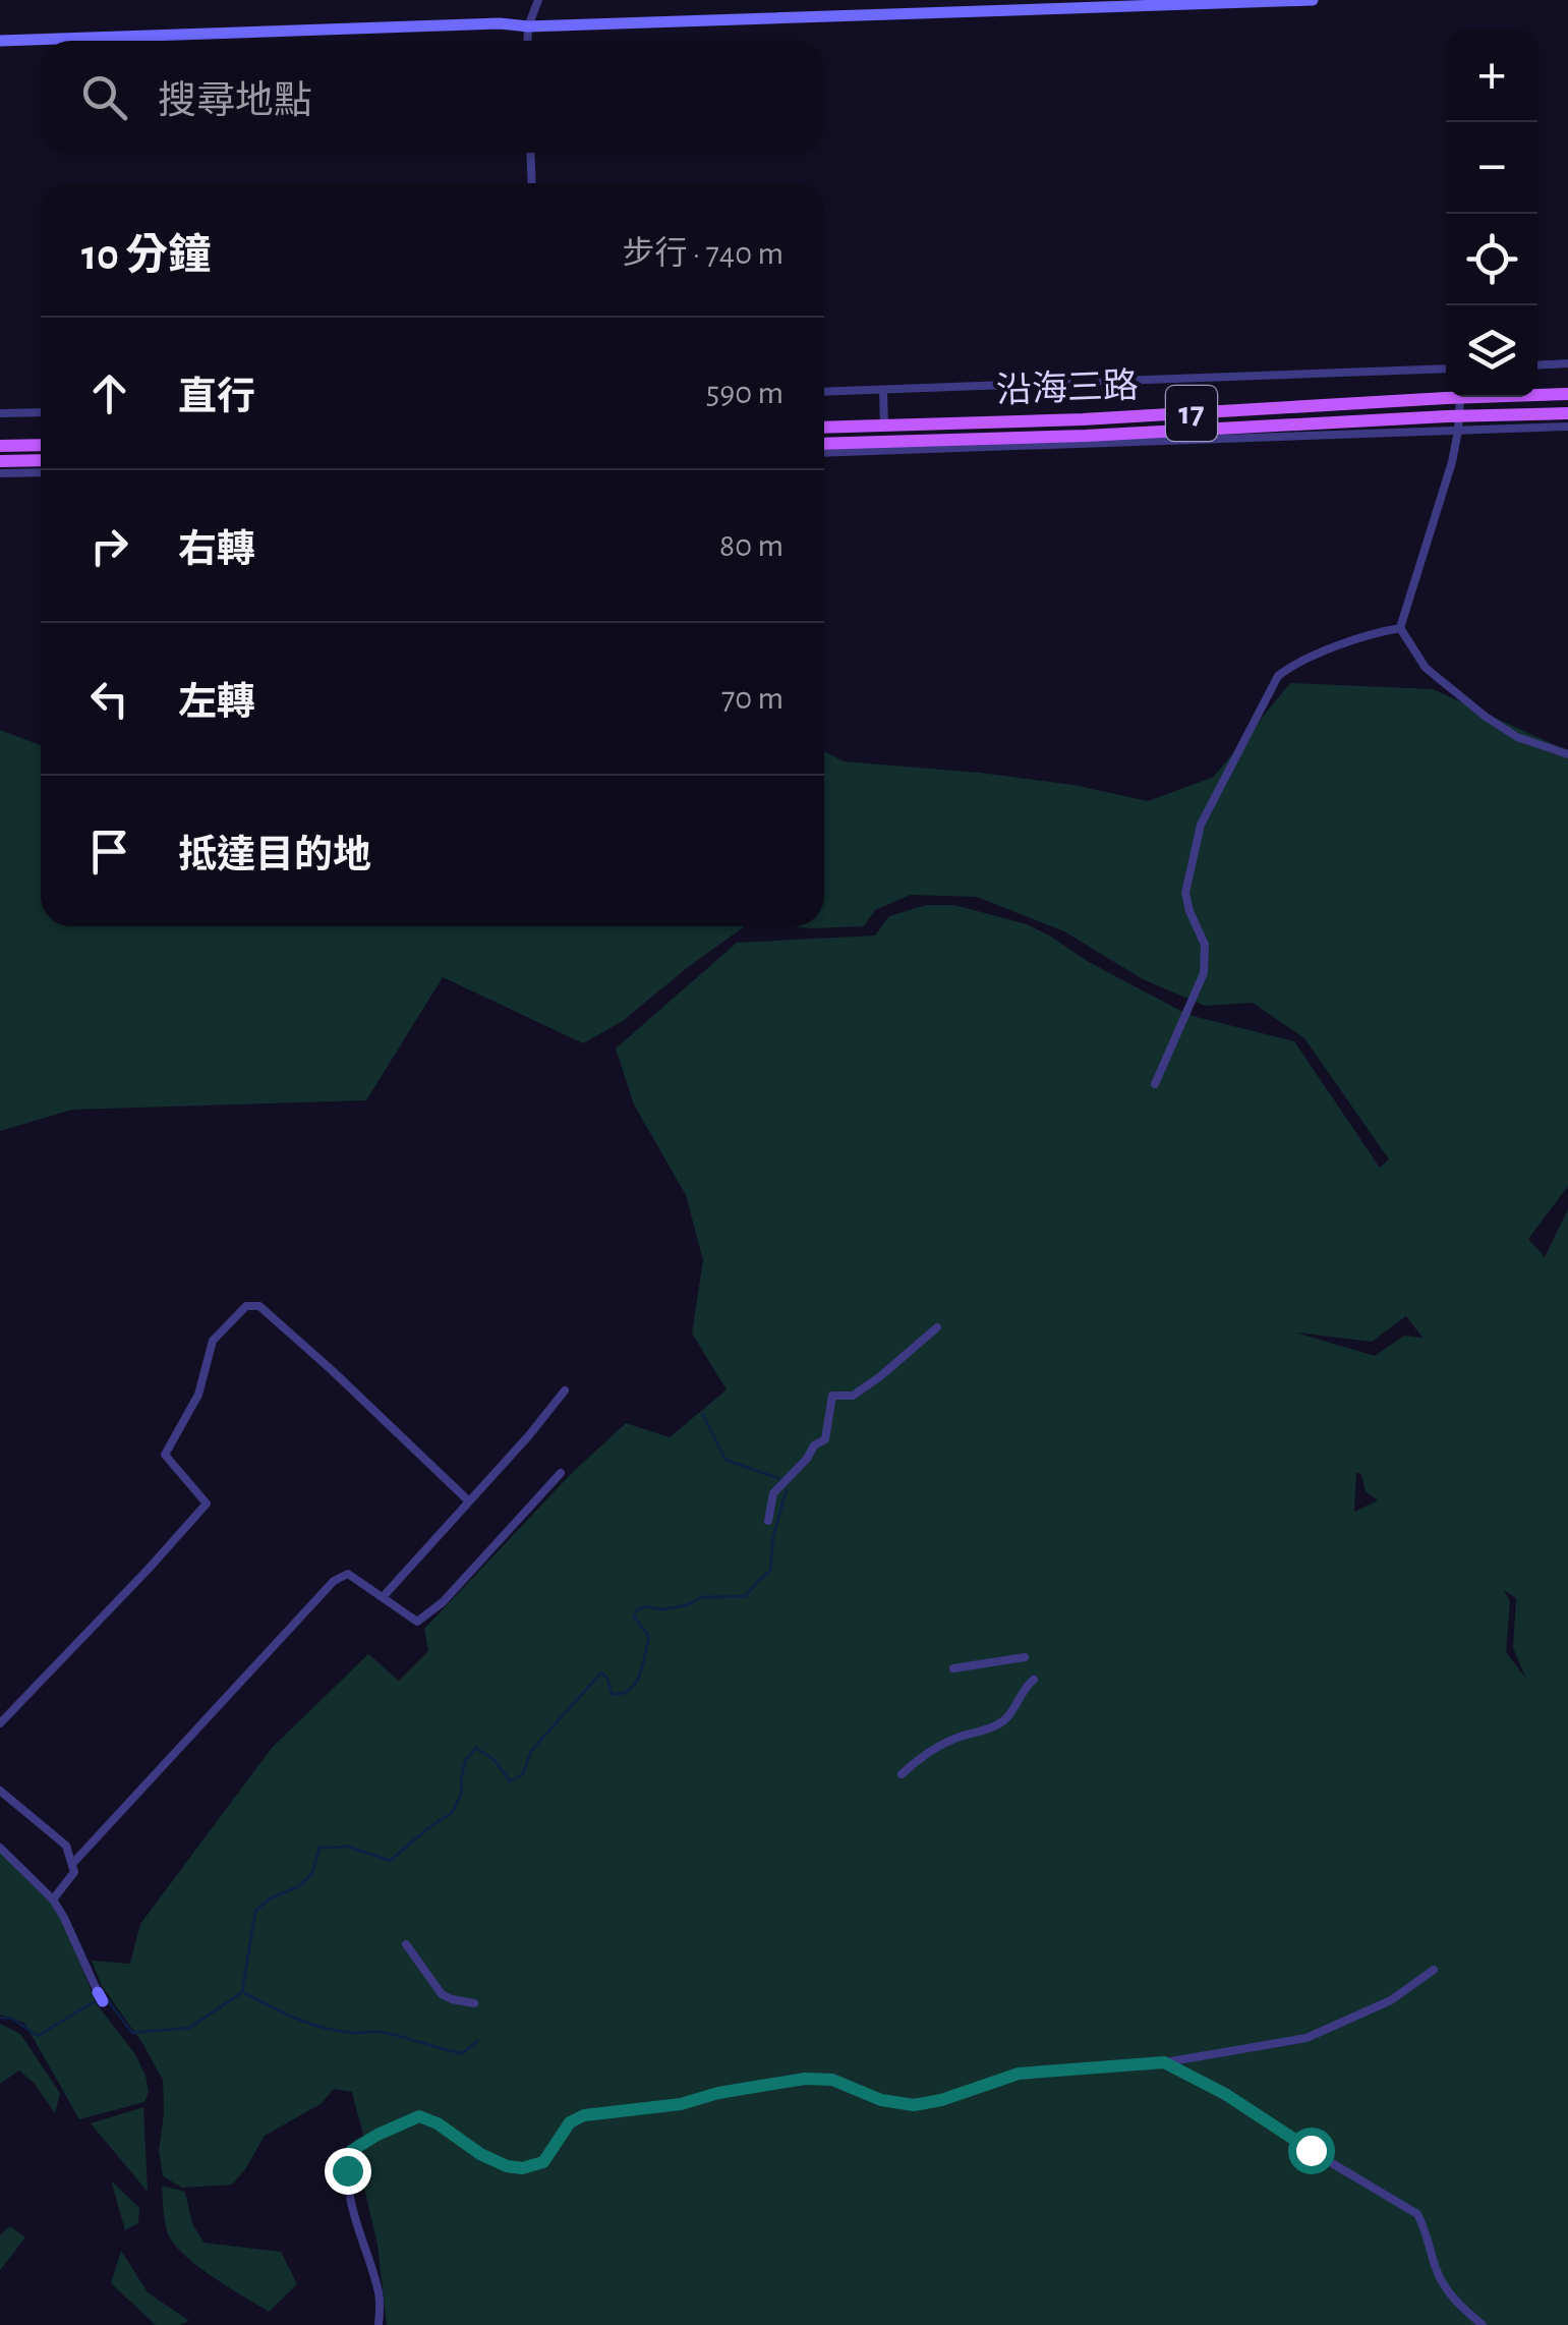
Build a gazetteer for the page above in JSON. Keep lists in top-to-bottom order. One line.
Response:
{"streets":{"main road":["沿海三路","17"]},"page":{"map_buttons":["+","−"],"search":"搜尋地點","heading":["10 分鐘","步行 · 740 m"],"list":[["直行","590 m"],["右轉","80 m"],["左轉","70 m"],"抵達目的地"]}}
